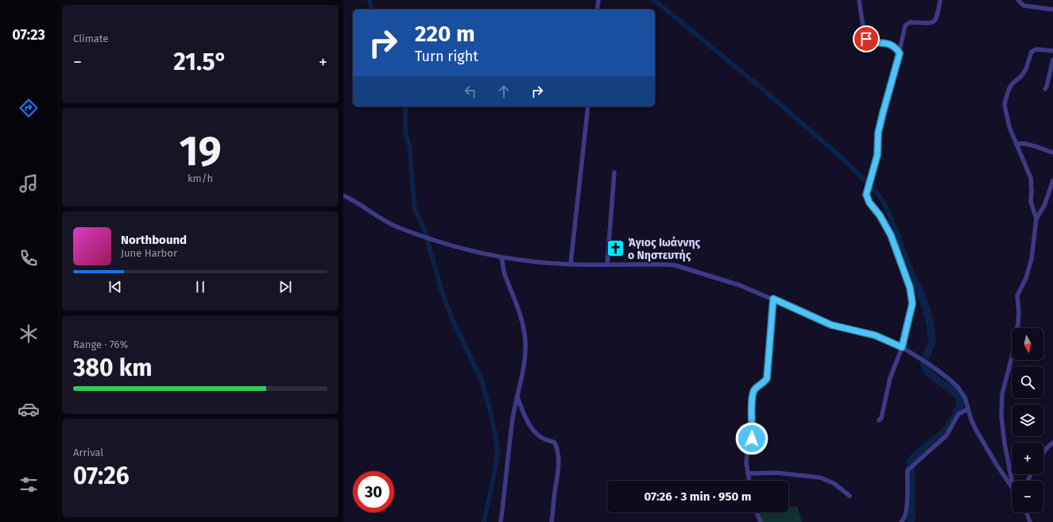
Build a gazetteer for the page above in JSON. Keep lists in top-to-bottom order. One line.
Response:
{"places":{"church":["Άγιος Ιωάννης ο Νηστευτής"]},"north":"bottom","page":{"tabs":"07:23","tile":["Climate",["19","km/h"],["Range · 76%","380 km"],["Arrival","07:26"]],"turn":["220 m","Turn right"],"heat":["−","21.5°","+"],"song":["Northbound","June Harbor"],"map_buttons":["+","−"],"limit":"30","trip":"07:26 · 3 min · 950 m"}}
